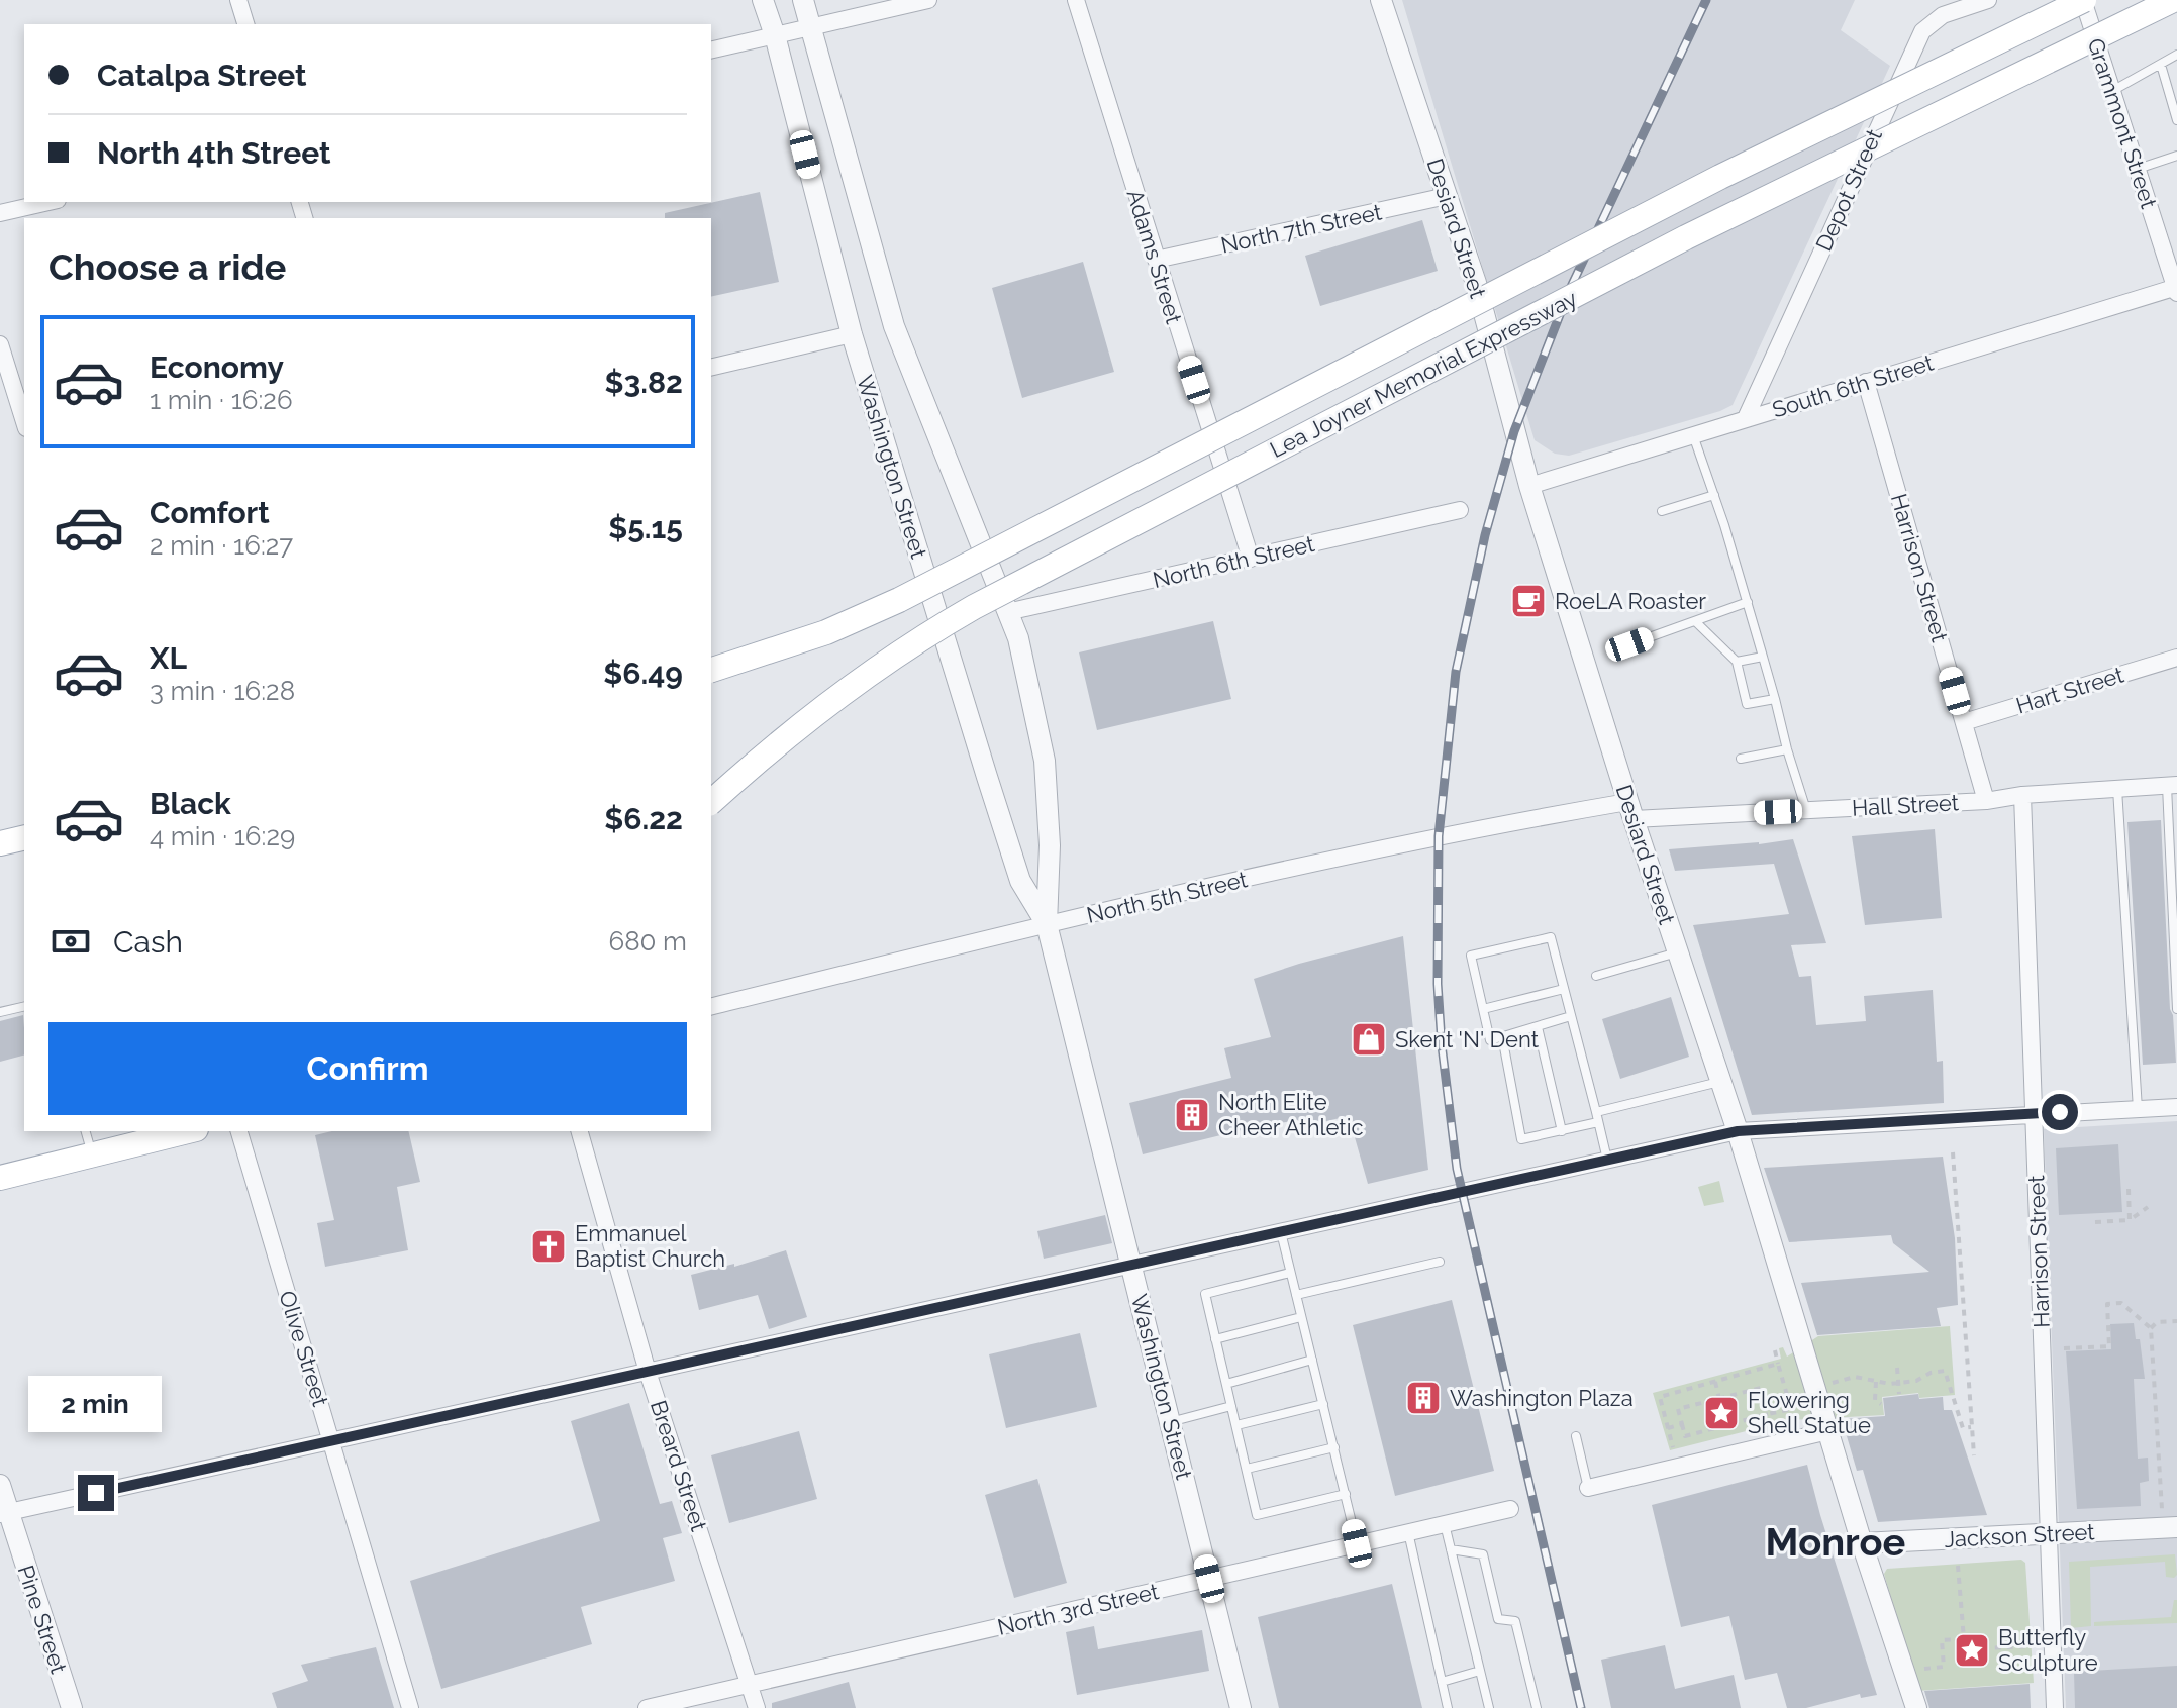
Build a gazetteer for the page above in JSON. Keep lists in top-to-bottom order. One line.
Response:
{"streets":{"main road":["Lea Joyner Memorial Expressway"],"street":["Grammont Street","Depot Street","North 7th Street","Desiard Street","Adams Street","South 6th Street","Washington Street","North 6th Street","Harrison Street","Hart Street","Hall Street","North 5th Street","Olive Street","Breard Street","Jackson Street","North 3rd Street","Pine Street"]},"crossings":[["Grammont Street","Lea Joyner Memorial Expressway"],["Grammont Street","South 6th Street"],["Depot Street","South 6th Street"],["North 7th Street","Desiard Street"],["North 7th Street","Adams Street"],["Desiard Street","South 6th Street"],["Desiard Street","Hall Street"],["Desiard Street","North 5th Street"],["Desiard Street","Jackson Street"],["Adams Street","North 6th Street"],["South 6th Street","Harrison Street"],["Washington Street","North 6th Street"],["Washington Street","North 5th Street"],["Washington Street","North 3rd Street"],["Harrison Street","Hart Street"],["Harrison Street","Hall Street"],["Harrison Street","Jackson Street"],["Hall Street","North 5th Street"],["Breard Street","North 3rd Street"]],"districts":["Monroe"],"places":{"cafe":["RoeLA Roaster"],"shop":["Skent 'N' Dent"],"building":["North Elite Cheer Athletic","Washington Plaza"],"church":["Emmanuel Baptist Church"],"place":["Flowering Shell Statue","Butterfly Sculpture"]},"page":{"banner":["Catalpa Street","North 4th Street"],"heading":"Choose a ride","list":[{"name":"Economy","note":"1 min · 16:26","value":"$3.82"},{"name":"Comfort","note":"2 min · 16:27","value":"$5.15"},{"name":"XL","note":"3 min · 16:28","value":"$6.49"},{"name":"Black","note":"4 min · 16:29","value":"$6.22"}],"pay":["Cash","680 m"],"buttons":"Confirm","bubble":"2 min"}}
